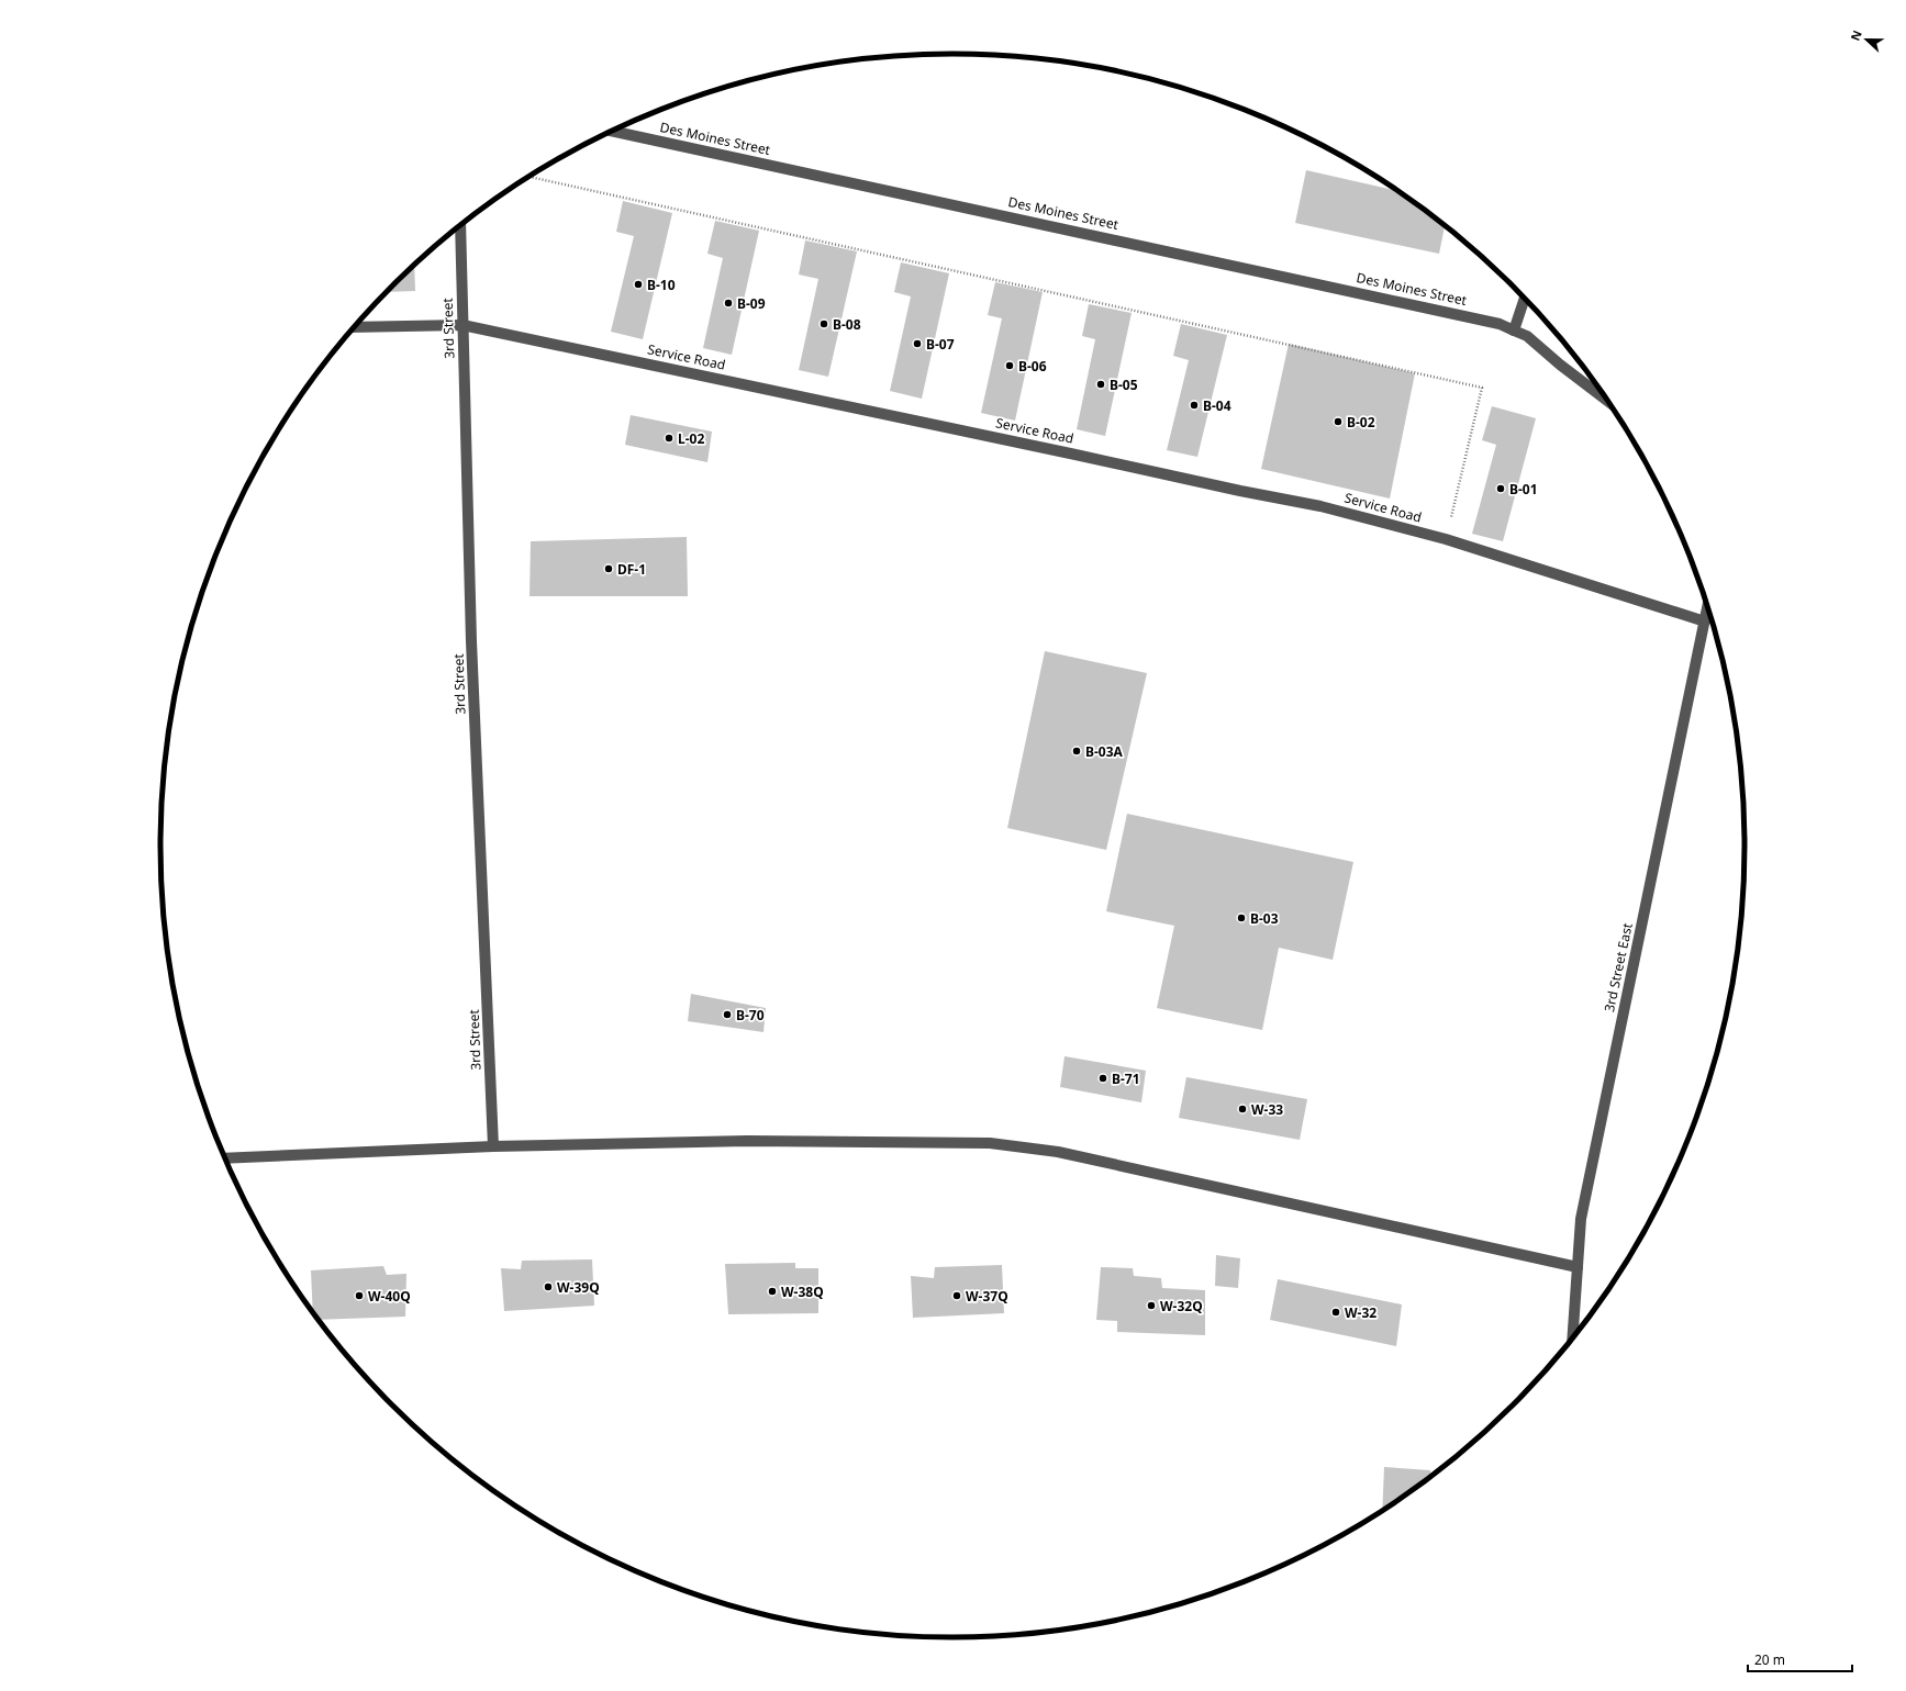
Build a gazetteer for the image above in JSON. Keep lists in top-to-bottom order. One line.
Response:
{"streets":{"street":["Des Moines Street","3rd Street","Service Road","3rd Street East"]},"crossings":[["3rd Street","Service Road"],["Service Road","3rd Street East"]],"places":["B-10","B-09","B-08","B-07","B-06","B-05","B-04","B-02","L-02","B-01","DF-1","B-03A","B-03","B-70","B-71","W-33","W-39Q","W-38Q","W-40Q","W-37Q","W-32Q","W-32"],"scale_bar":"20 m","north":"left"}
